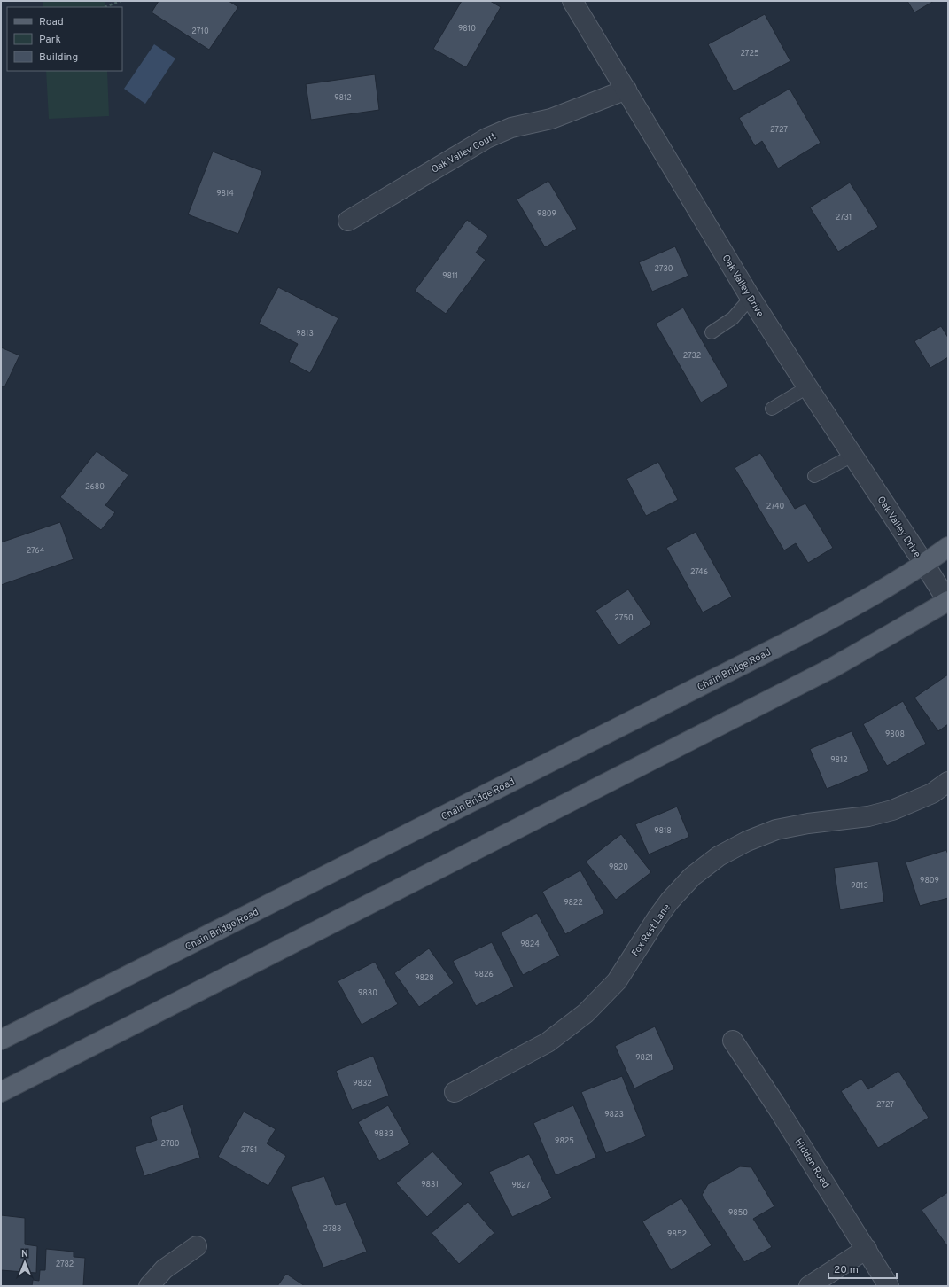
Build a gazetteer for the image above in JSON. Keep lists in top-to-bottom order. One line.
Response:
{"streets":{"main road":["Chain Bridge Road"],"street":["Oak Valley Court","Oak Valley Drive","Fox Rest Lane","Hidden Road"]},"crossings":[["Oak Valley Court","Oak Valley Drive"],["Oak Valley Drive","Chain Bridge Road"]],"house_numbers":["9810","2710","2725","9812","2727","9814","9809","2731","2730","9811","9813","2732","2680","2740","2764","2746","2750","9808","9812","9818","9820","9809","9813","9822","9824","9826","9828","9830","9821","9832","2727","9823","9833","9825","2780","2781","9831","9827","9850","2783","9852","2782"],"legend":["Road","Park","Building"],"scale_bar":"20 m","north":"top"}
